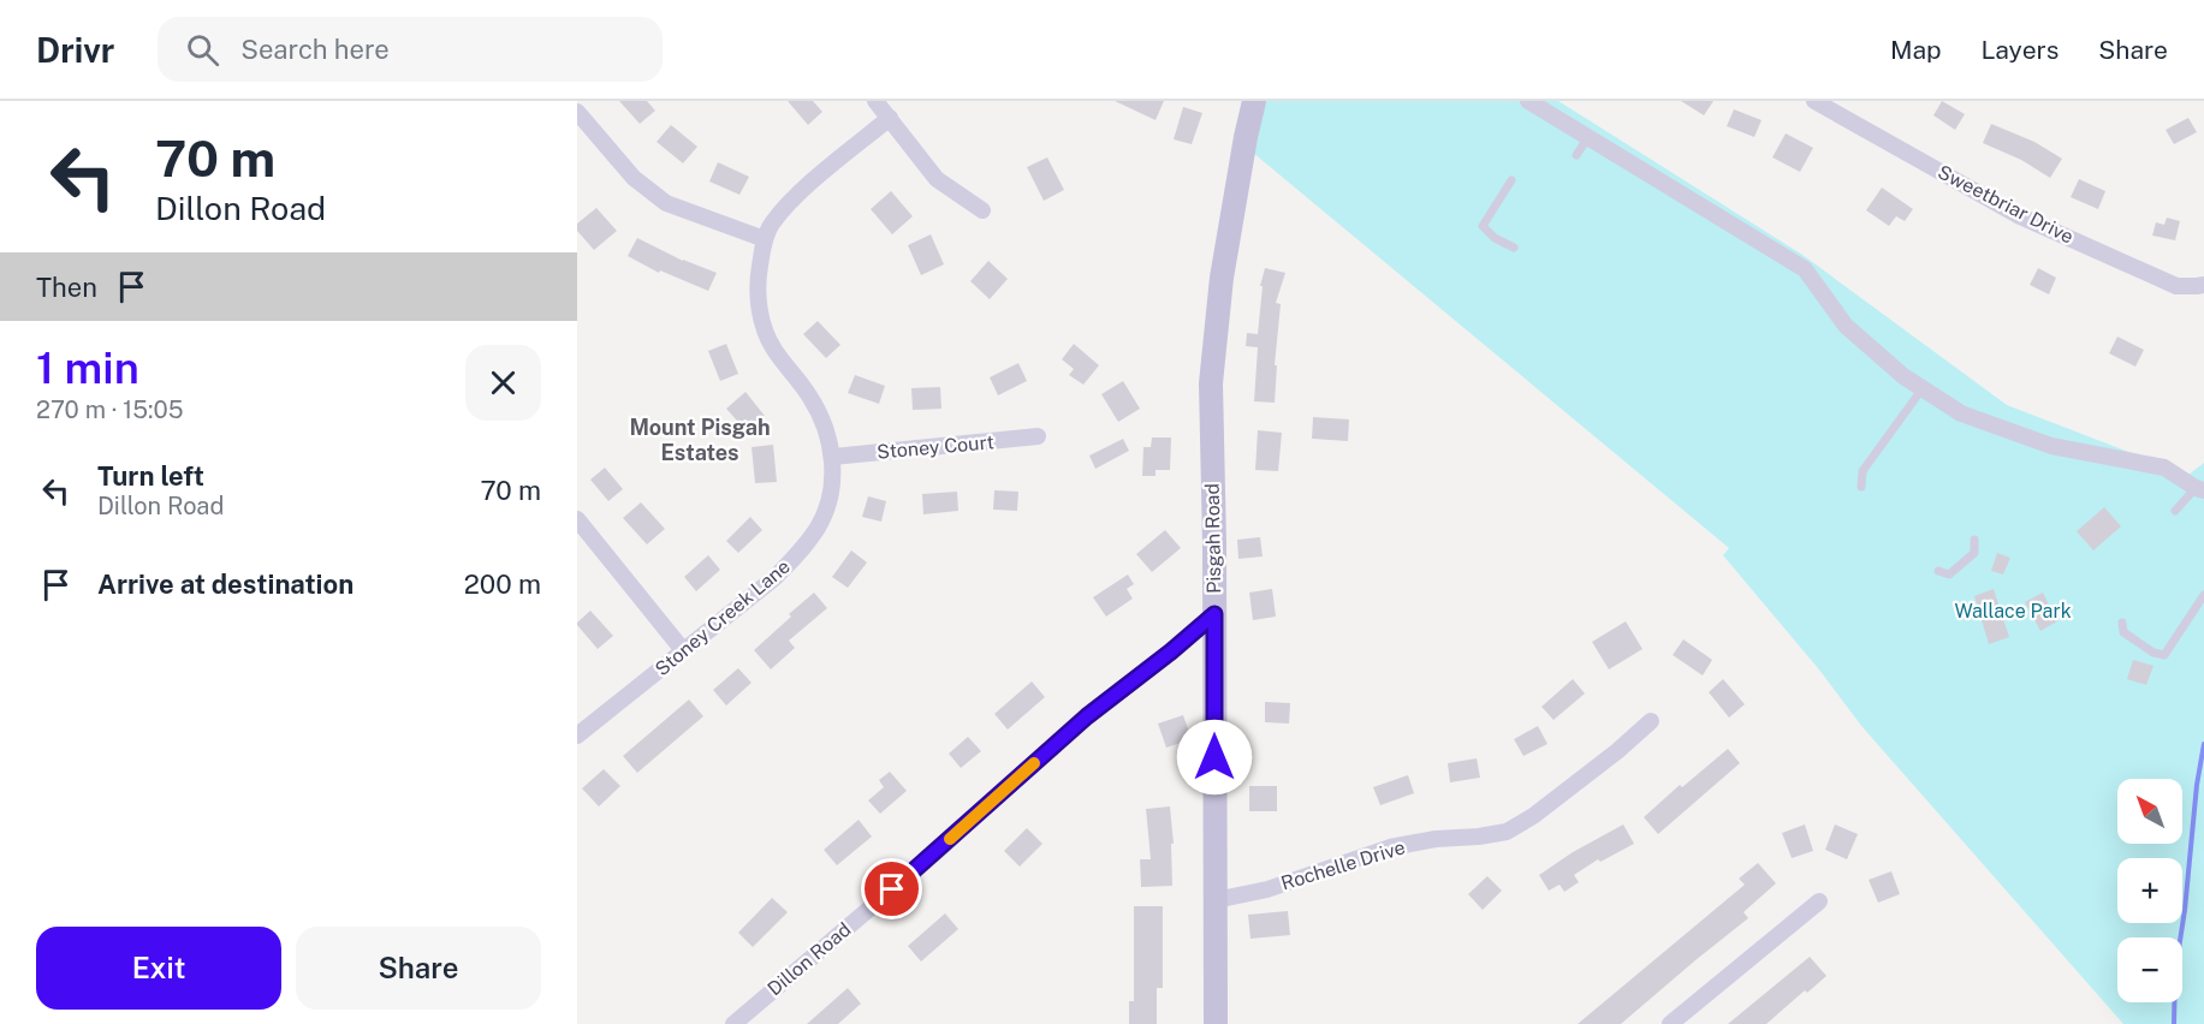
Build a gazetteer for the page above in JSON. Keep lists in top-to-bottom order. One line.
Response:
{"streets":{"street":["Sweetbriar Drive","Stoney Court","Pisgah Road","Stoney Creek Lane","Rochelle Drive","Dillon Road"]},"crossings":[["Stoney Court","Stoney Creek Lane"],["Pisgah Road","Rochelle Drive"],["Pisgah Road","Dillon Road"]],"districts":["Mount Pisgah Estates"],"parks":["Wallace Park"],"north":"top left","page":{"header":"Drivr","search":"Search here","nav":["Map","Layers","Share"],"turn":["70 m","Dillon Road"],"then":"Then","heading":["1 min","270 m · 15:05"],"list":[{"name":"Turn left","note":"Dillon Road","value":"70 m"},{"name":"Arrive at destination","value":"200 m"}],"map_buttons":["+","−"],"buttons":["Exit","Share"]}}
